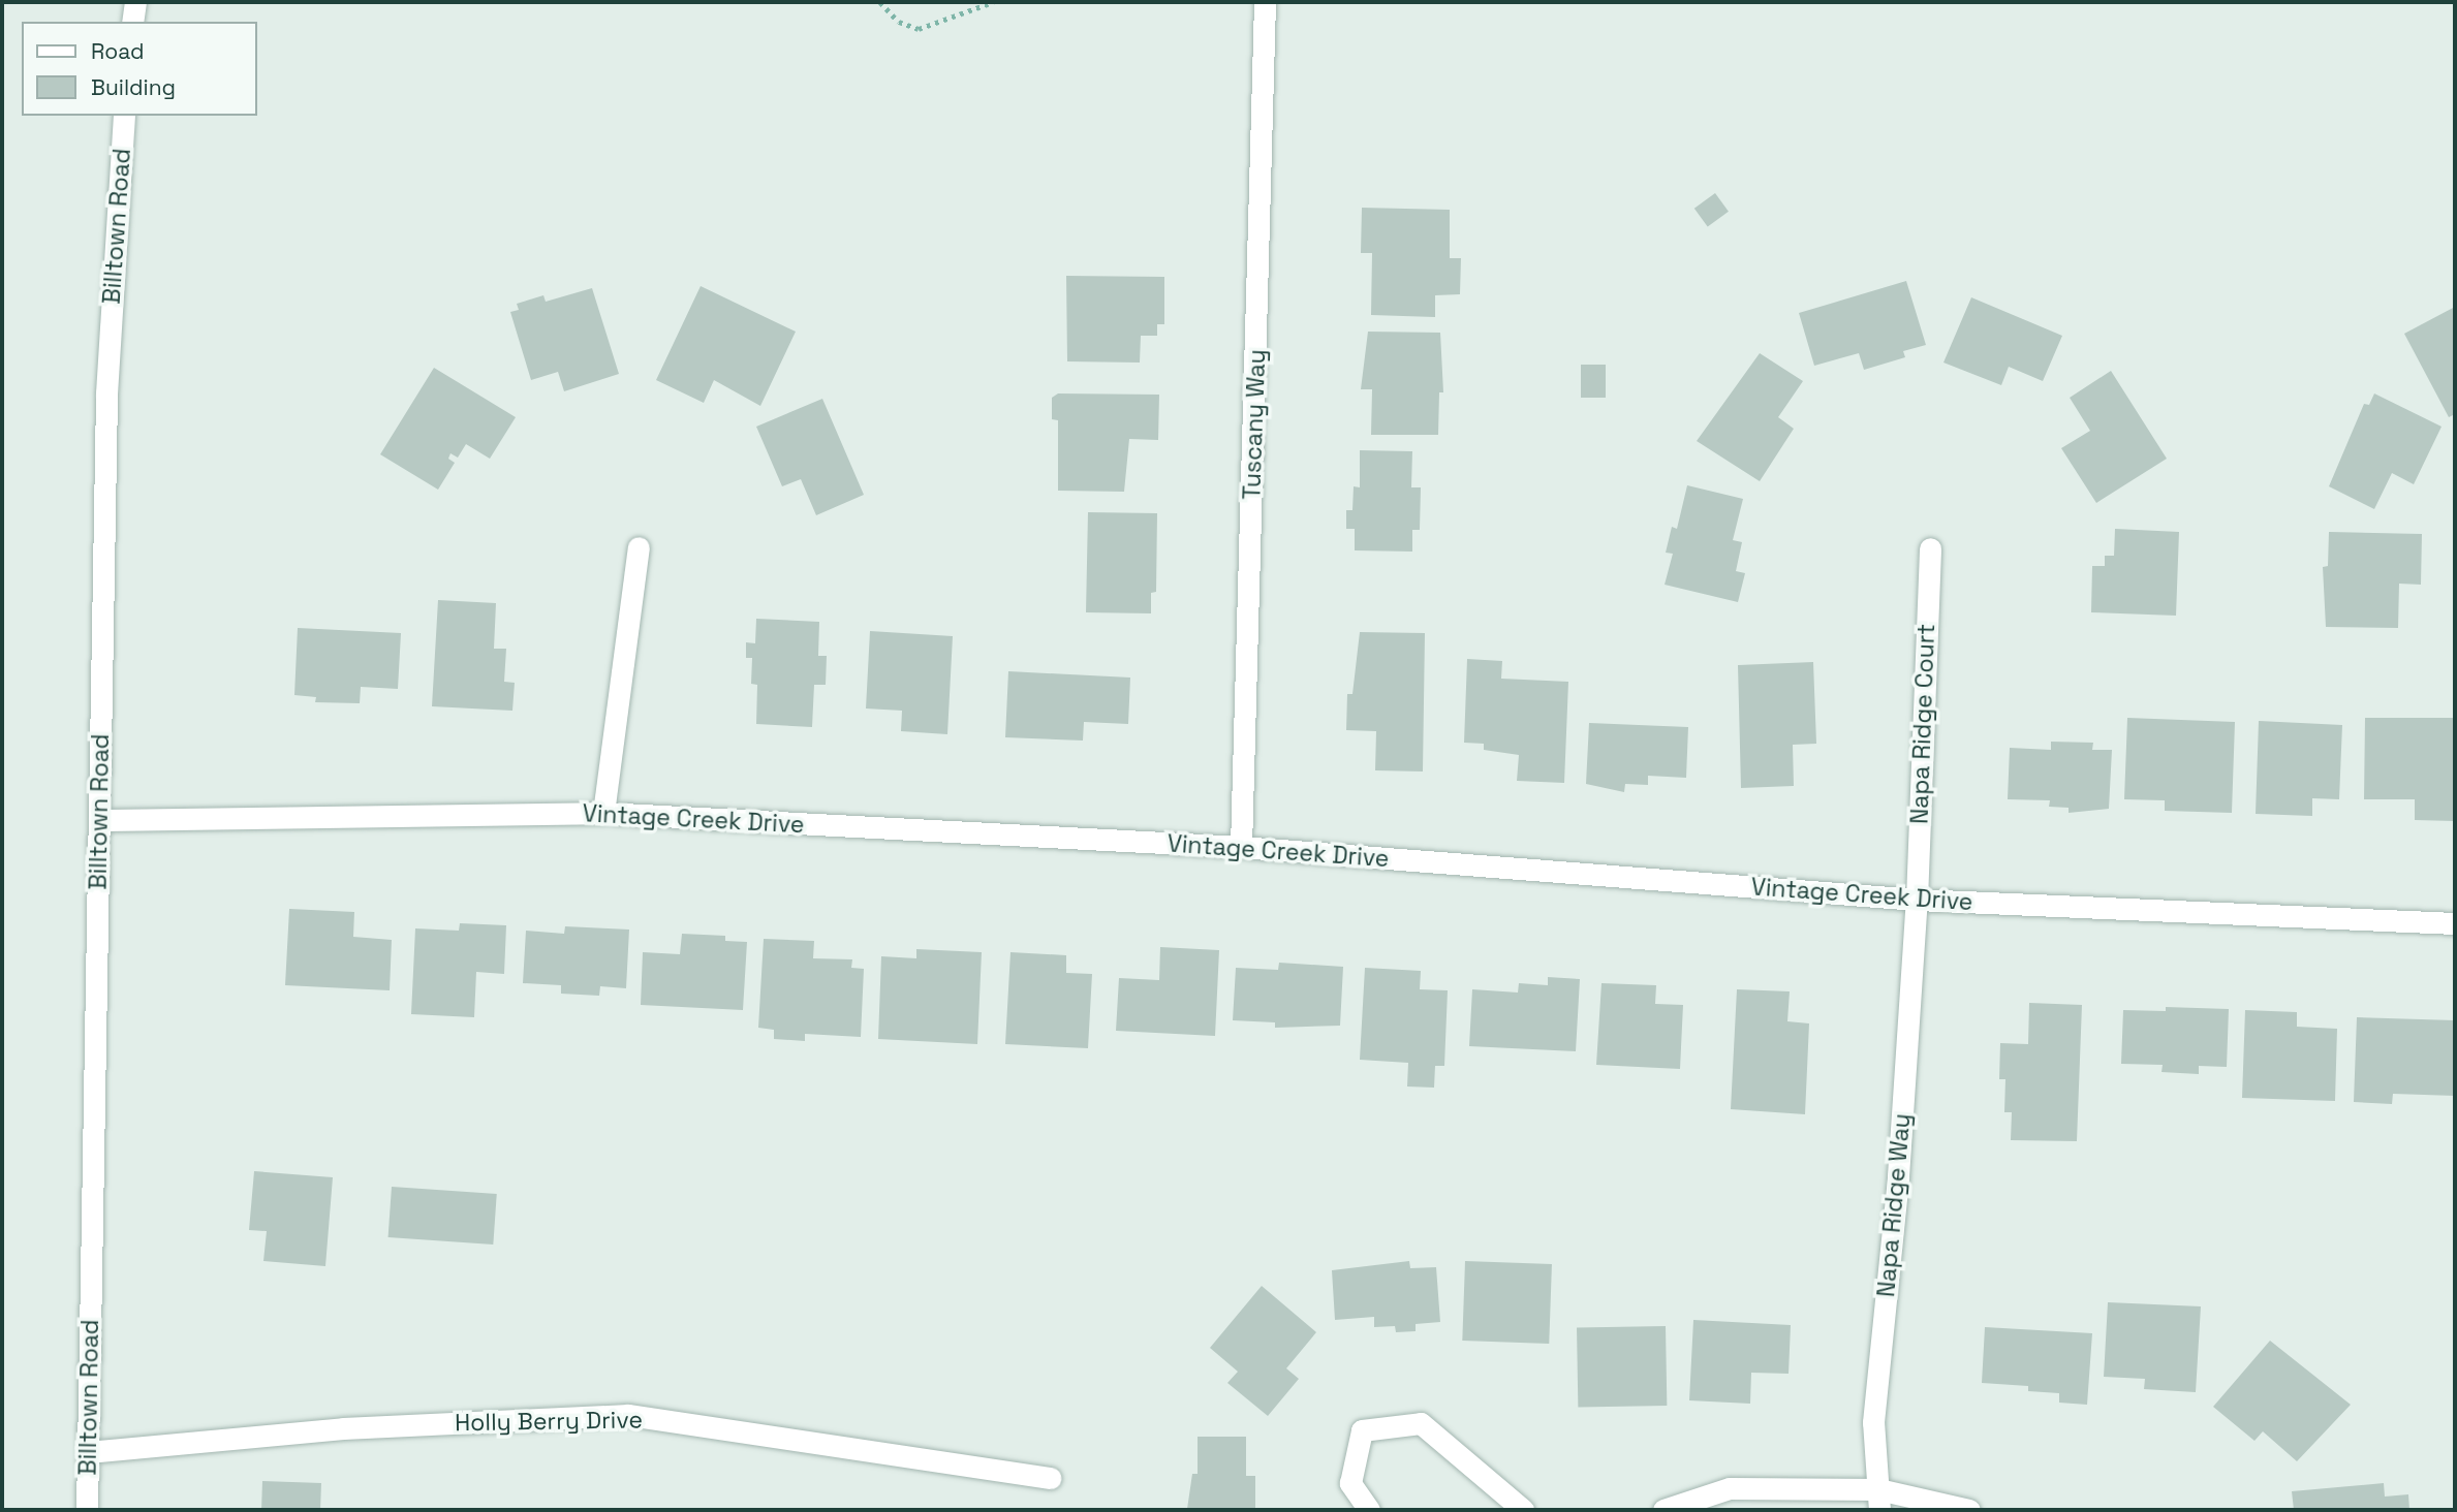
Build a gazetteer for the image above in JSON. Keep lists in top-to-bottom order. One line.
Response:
{"streets":{"street":["Billtown Road","Tuscany Way","Napa Ridge Court","Vintage Creek Drive","Napa Ridge Way","Holly Berry Drive"]},"crossings":[["Billtown Road","Vintage Creek Drive"],["Billtown Road","Holly Berry Drive"],["Tuscany Way","Vintage Creek Drive"],["Napa Ridge Court","Vintage Creek Drive"],["Napa Ridge Court","Napa Ridge Way"],["Vintage Creek Drive","Napa Ridge Way"]],"legend":["Road","Building"]}
